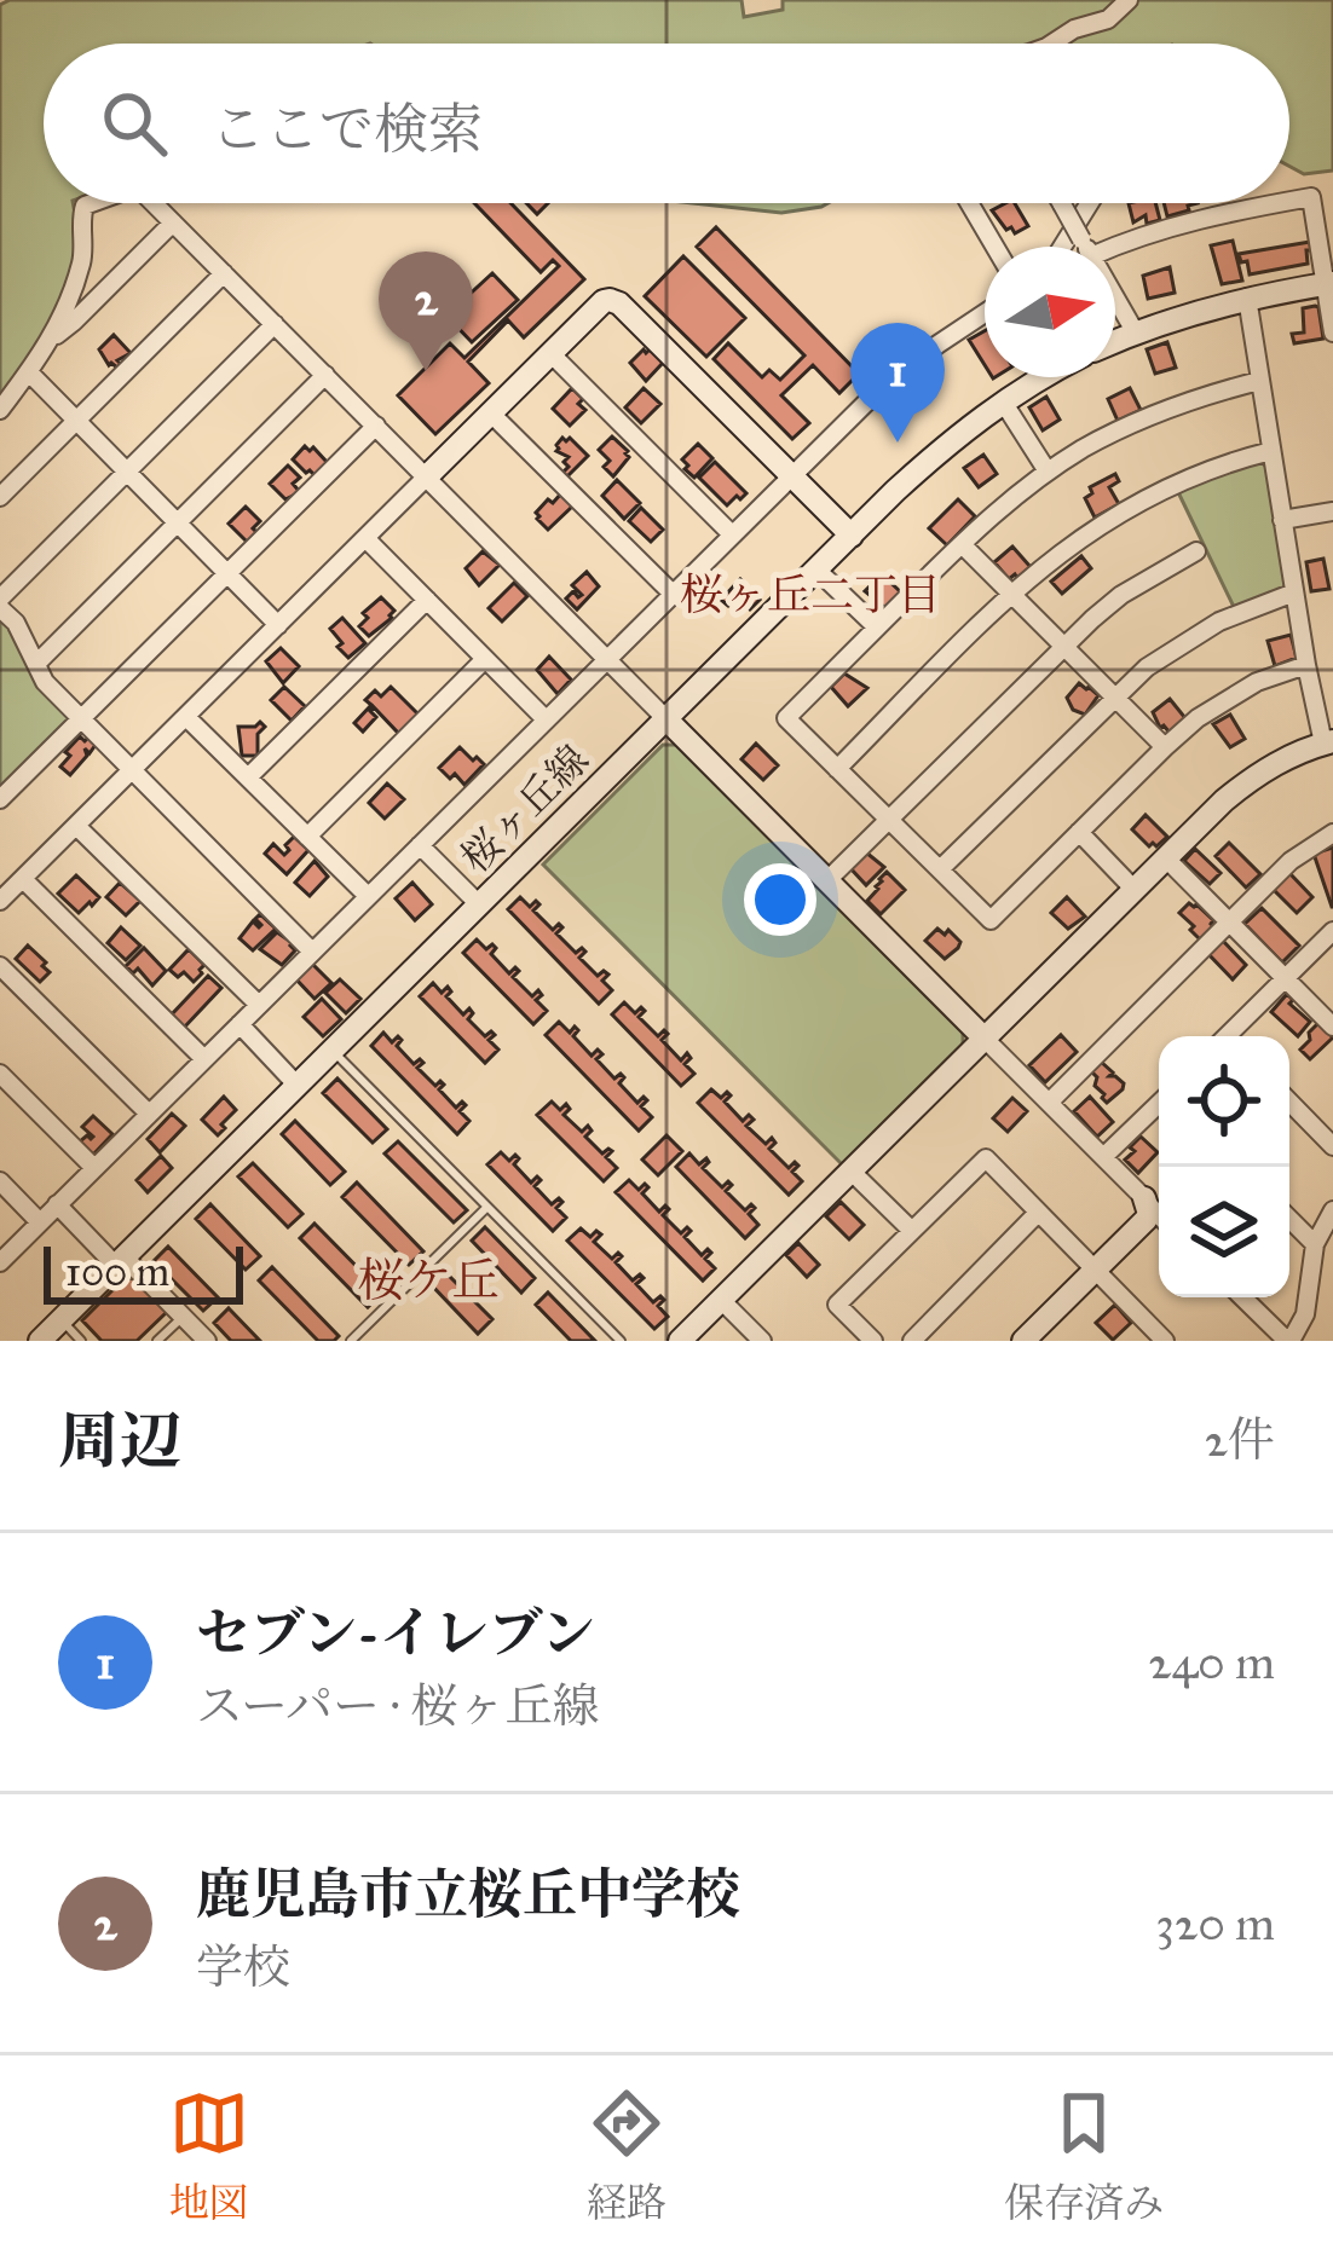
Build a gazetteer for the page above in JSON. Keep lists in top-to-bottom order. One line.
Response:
{"streets":{"street":["桜ヶ丘線"]},"districts":["桜ヶ丘二丁目","桜ケ丘"],"scale_bar":"100 m","north":"right","page":{"search":"ここで検索","pins":["2","1"],"scale":"100 m","heading":["周辺","2件"],"list":[{"mark":"1","name":"セブン-イレブン","note":"スーパー · 桜ヶ丘線","value":"240 m"},{"mark":"2","name":"鹿児島市立桜丘中学校","note":"学校","value":"320 m"}],"nav":["地図","経路","保存済み"]}}
